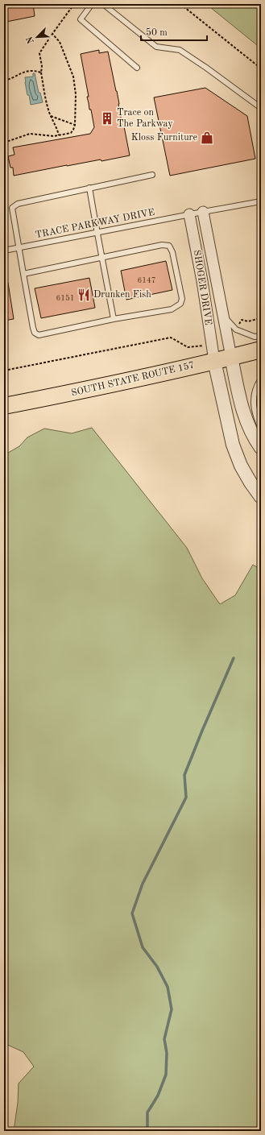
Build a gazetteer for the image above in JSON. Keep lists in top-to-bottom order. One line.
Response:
{"streets":{"main road":["SOUTH STATE ROUTE 157"],"street":["SHOGER DRIVE"],"lane":["TRACE PARKWAY DRIVE"]},"crossings":[["TRACE PARKWAY DRIVE","SHOGER DRIVE"],["SHOGER DRIVE","SOUTH STATE ROUTE 157"]],"places":{"building":["Trace on The Parkway"],"shop":["Kloss Furniture"],"restaurant":["Drunken Fish"]},"house_numbers":["6147","6151"],"scale_bar":"50 m","north":"bottom left"}
